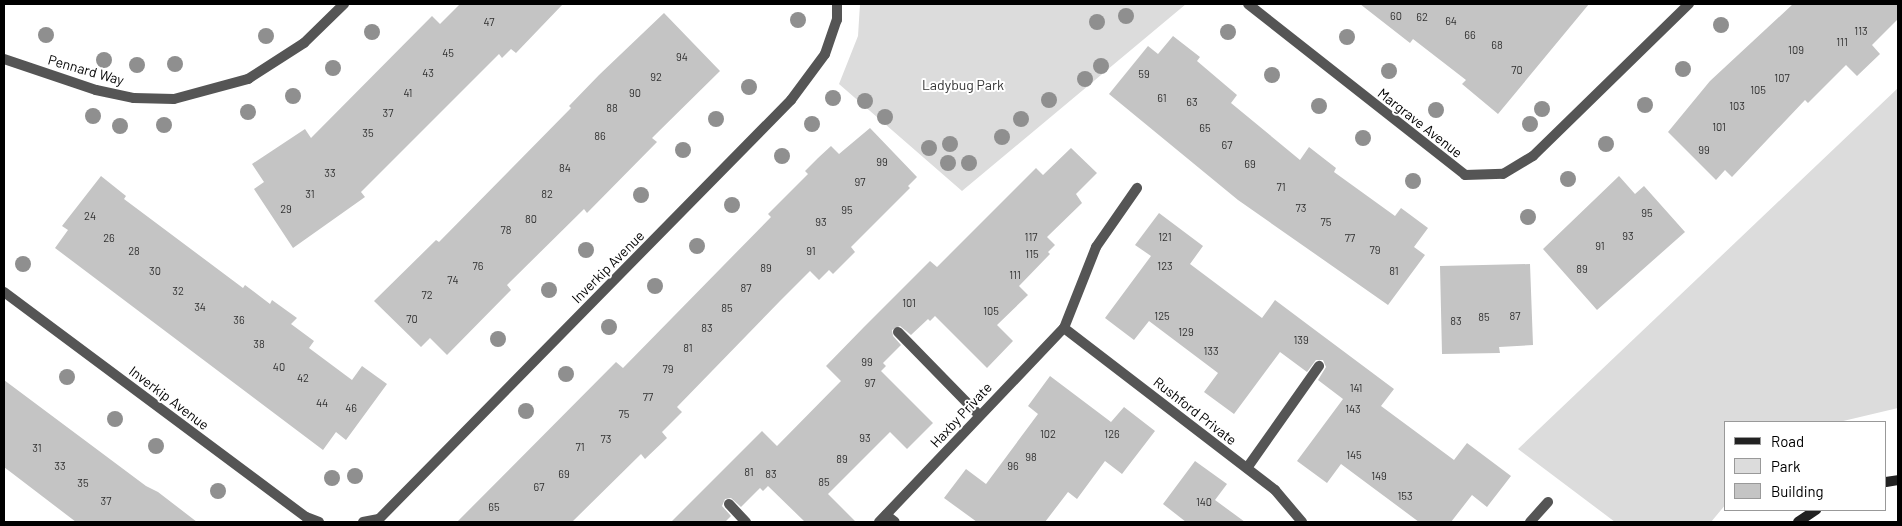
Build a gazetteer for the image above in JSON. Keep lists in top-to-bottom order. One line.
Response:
{"streets":{"street":["Pennard Way","Margrave Avenue","Inverkip Avenue","Rushford Private","Haxby Private"]},"crossings":[["Rushford Private","Haxby Private"]],"parks":["Ladybug Park"],"house_numbers":["60","62","64","47","113","66","111","68","109","45","94","70","43","59","92","107","105","41","90","61","63","103","88","37","101","65","35","86","67","99","99","69","84","33","97","71","31","82","73","29","95","95","24","80","93","75","78","93","117","121","26","77","91","79","28","91","115","76","123","89","89","30","81","111","74","87","32","72","101","34","85","105","125","87","85","70","36","83","83","129","139","38","81","133","99","40","79","42","97","141","77","44","46","143","75","102","126","93","73","71","31","145","98","89","33","96","81","69","83","149","85","35","67","153","37","140","65"],"legend":["Road","Park","Building"]}
